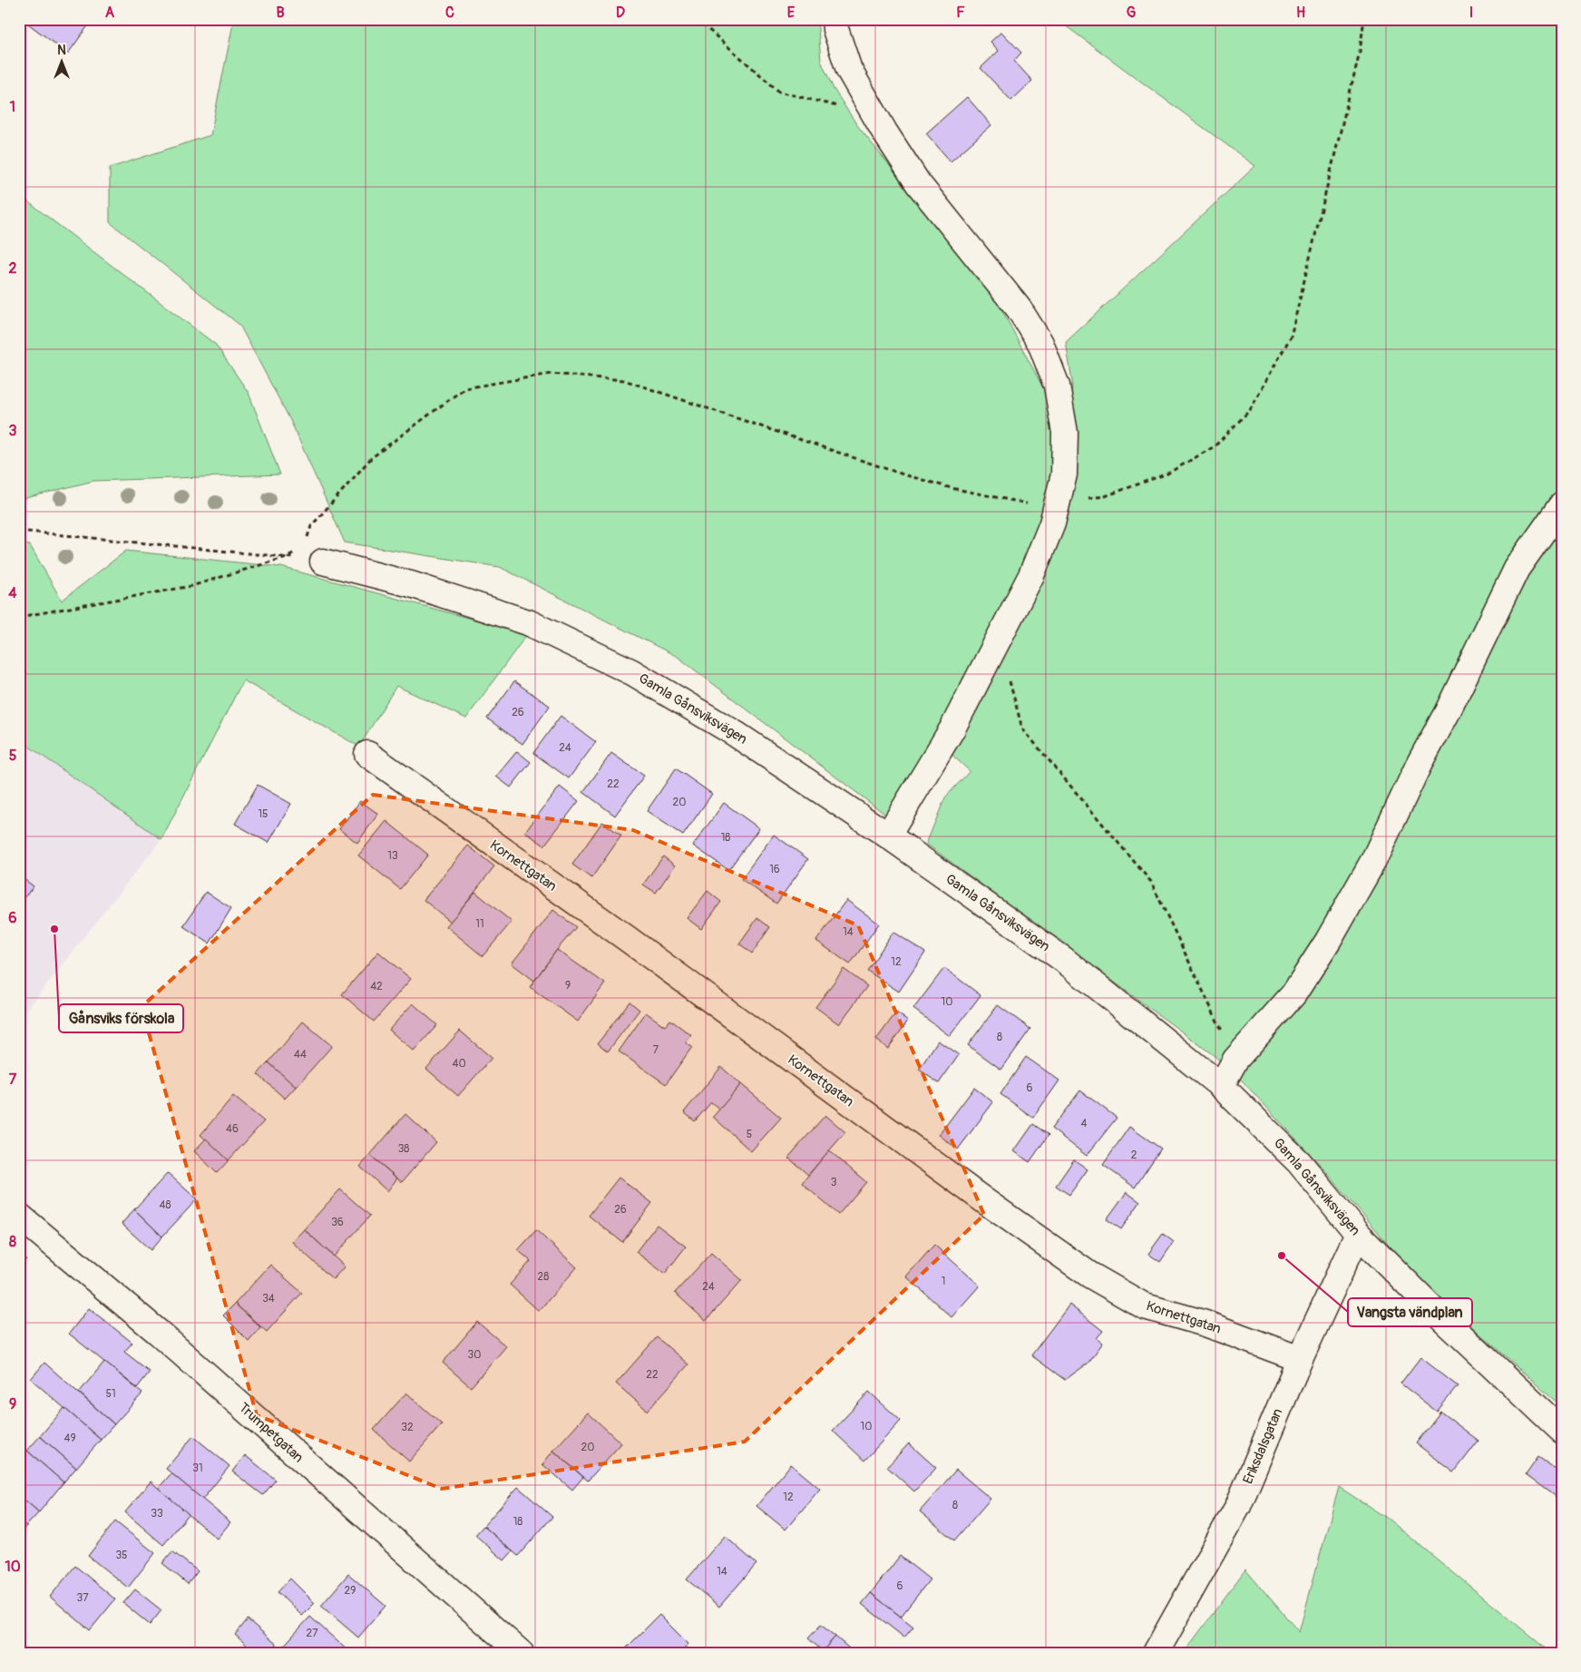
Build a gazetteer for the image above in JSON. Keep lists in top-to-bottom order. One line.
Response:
{"streets":{"street":["Gamla Gånsviksvägen","Kornettgatan","Trumpetgatan","Eriksdalsgatan"]},"crossings":[["Gamla Gånsviksvägen","Eriksdalsgatan"],["Kornettgatan","Eriksdalsgatan"]],"places":["Gånsviks förskola","Vangsta vändplan"],"house_numbers":["26","24","22","20","15","18","13","16","11","14","12","9","42","10","8","7","44","40","6","4","46","5","38","2","3","48","26","36","28","1","24","34","30","22","51","10","32","49","20","31","12","8","33","18","35","14","6","29","37","27"],"north":"top","grid":{"columns":["A","B","C","D","E","F","G","H","I"],"rows":["1","2","3","4","5","6","7","8","9","10"]}}
